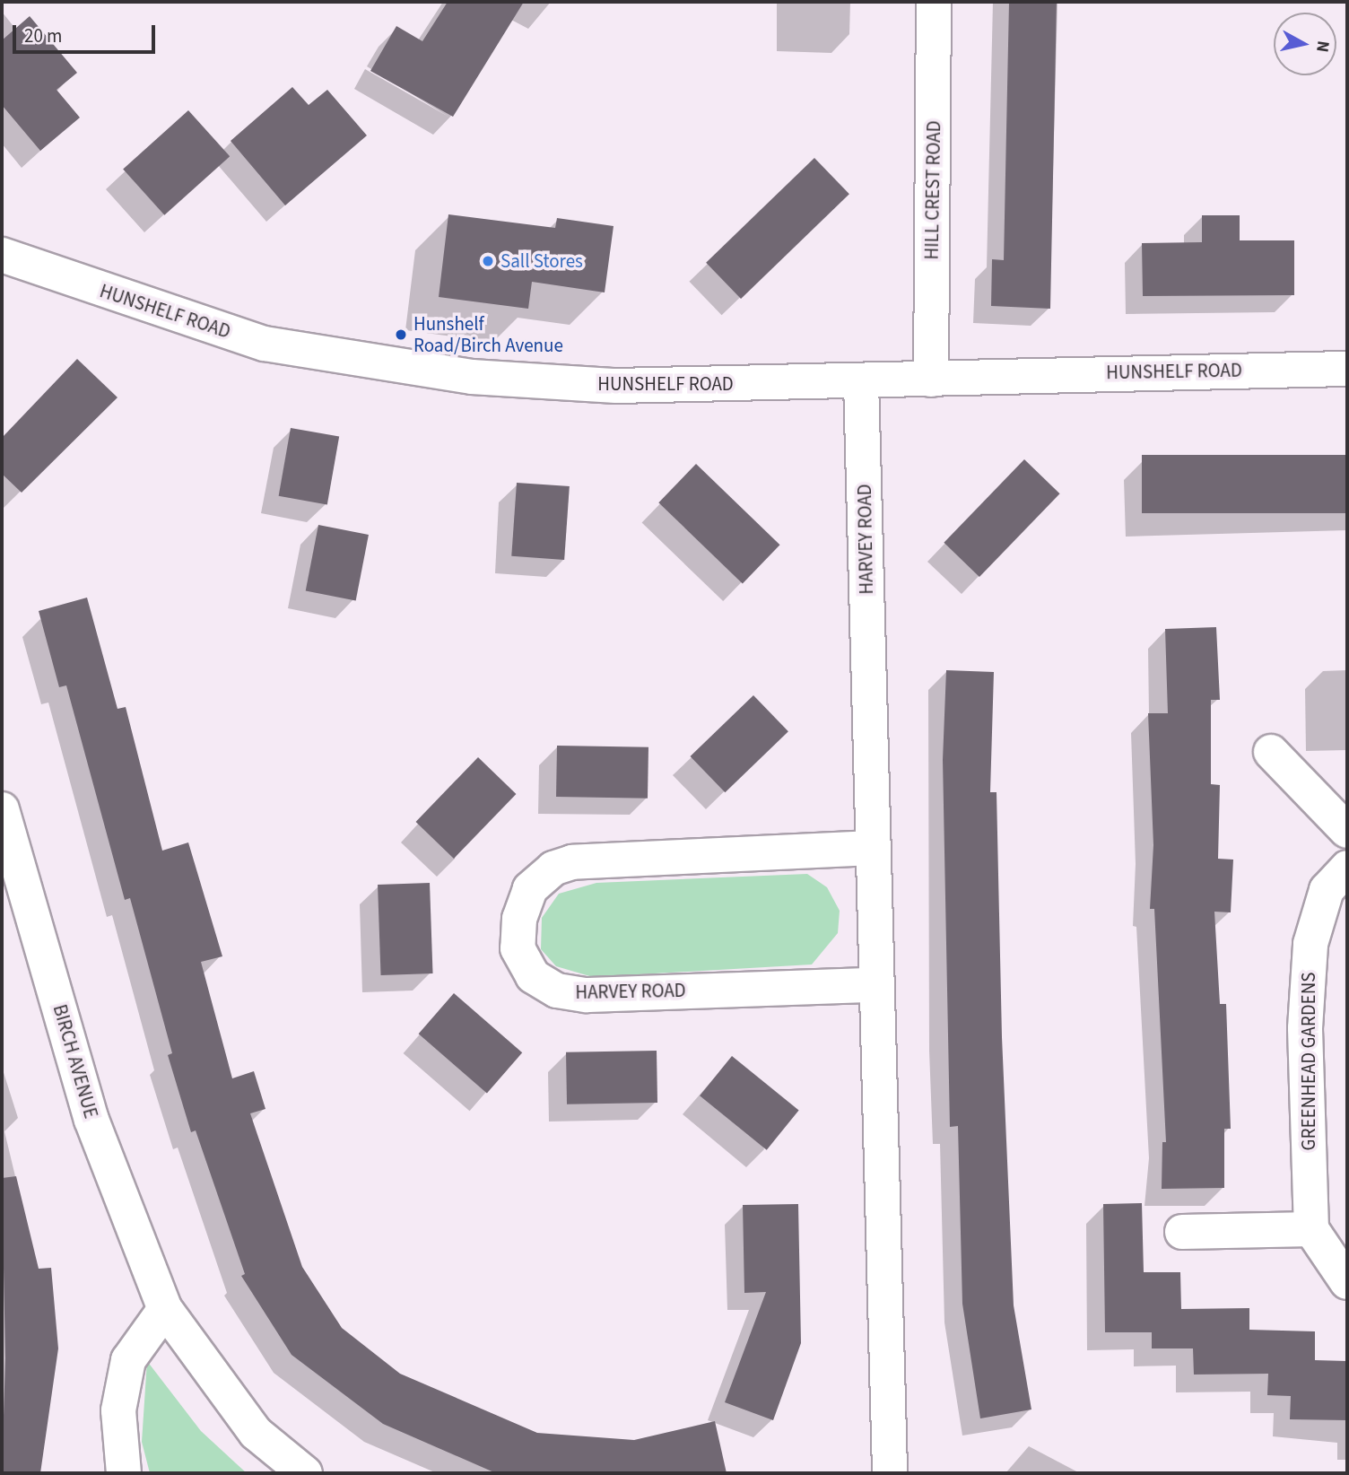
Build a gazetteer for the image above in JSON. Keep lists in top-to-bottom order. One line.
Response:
{"streets":{"street":["HILL CREST ROAD","HUNSHELF ROAD","HARVEY ROAD","BIRCH AVENUE","GREENHEAD GARDENS"]},"crossings":[["HILL CREST ROAD","HUNSHELF ROAD"],["HUNSHELF ROAD","HARVEY ROAD"]],"places":["Sall Stores","Hunshelf Road/Birch Avenue"],"scale_bar":"20 m","north":"right"}
